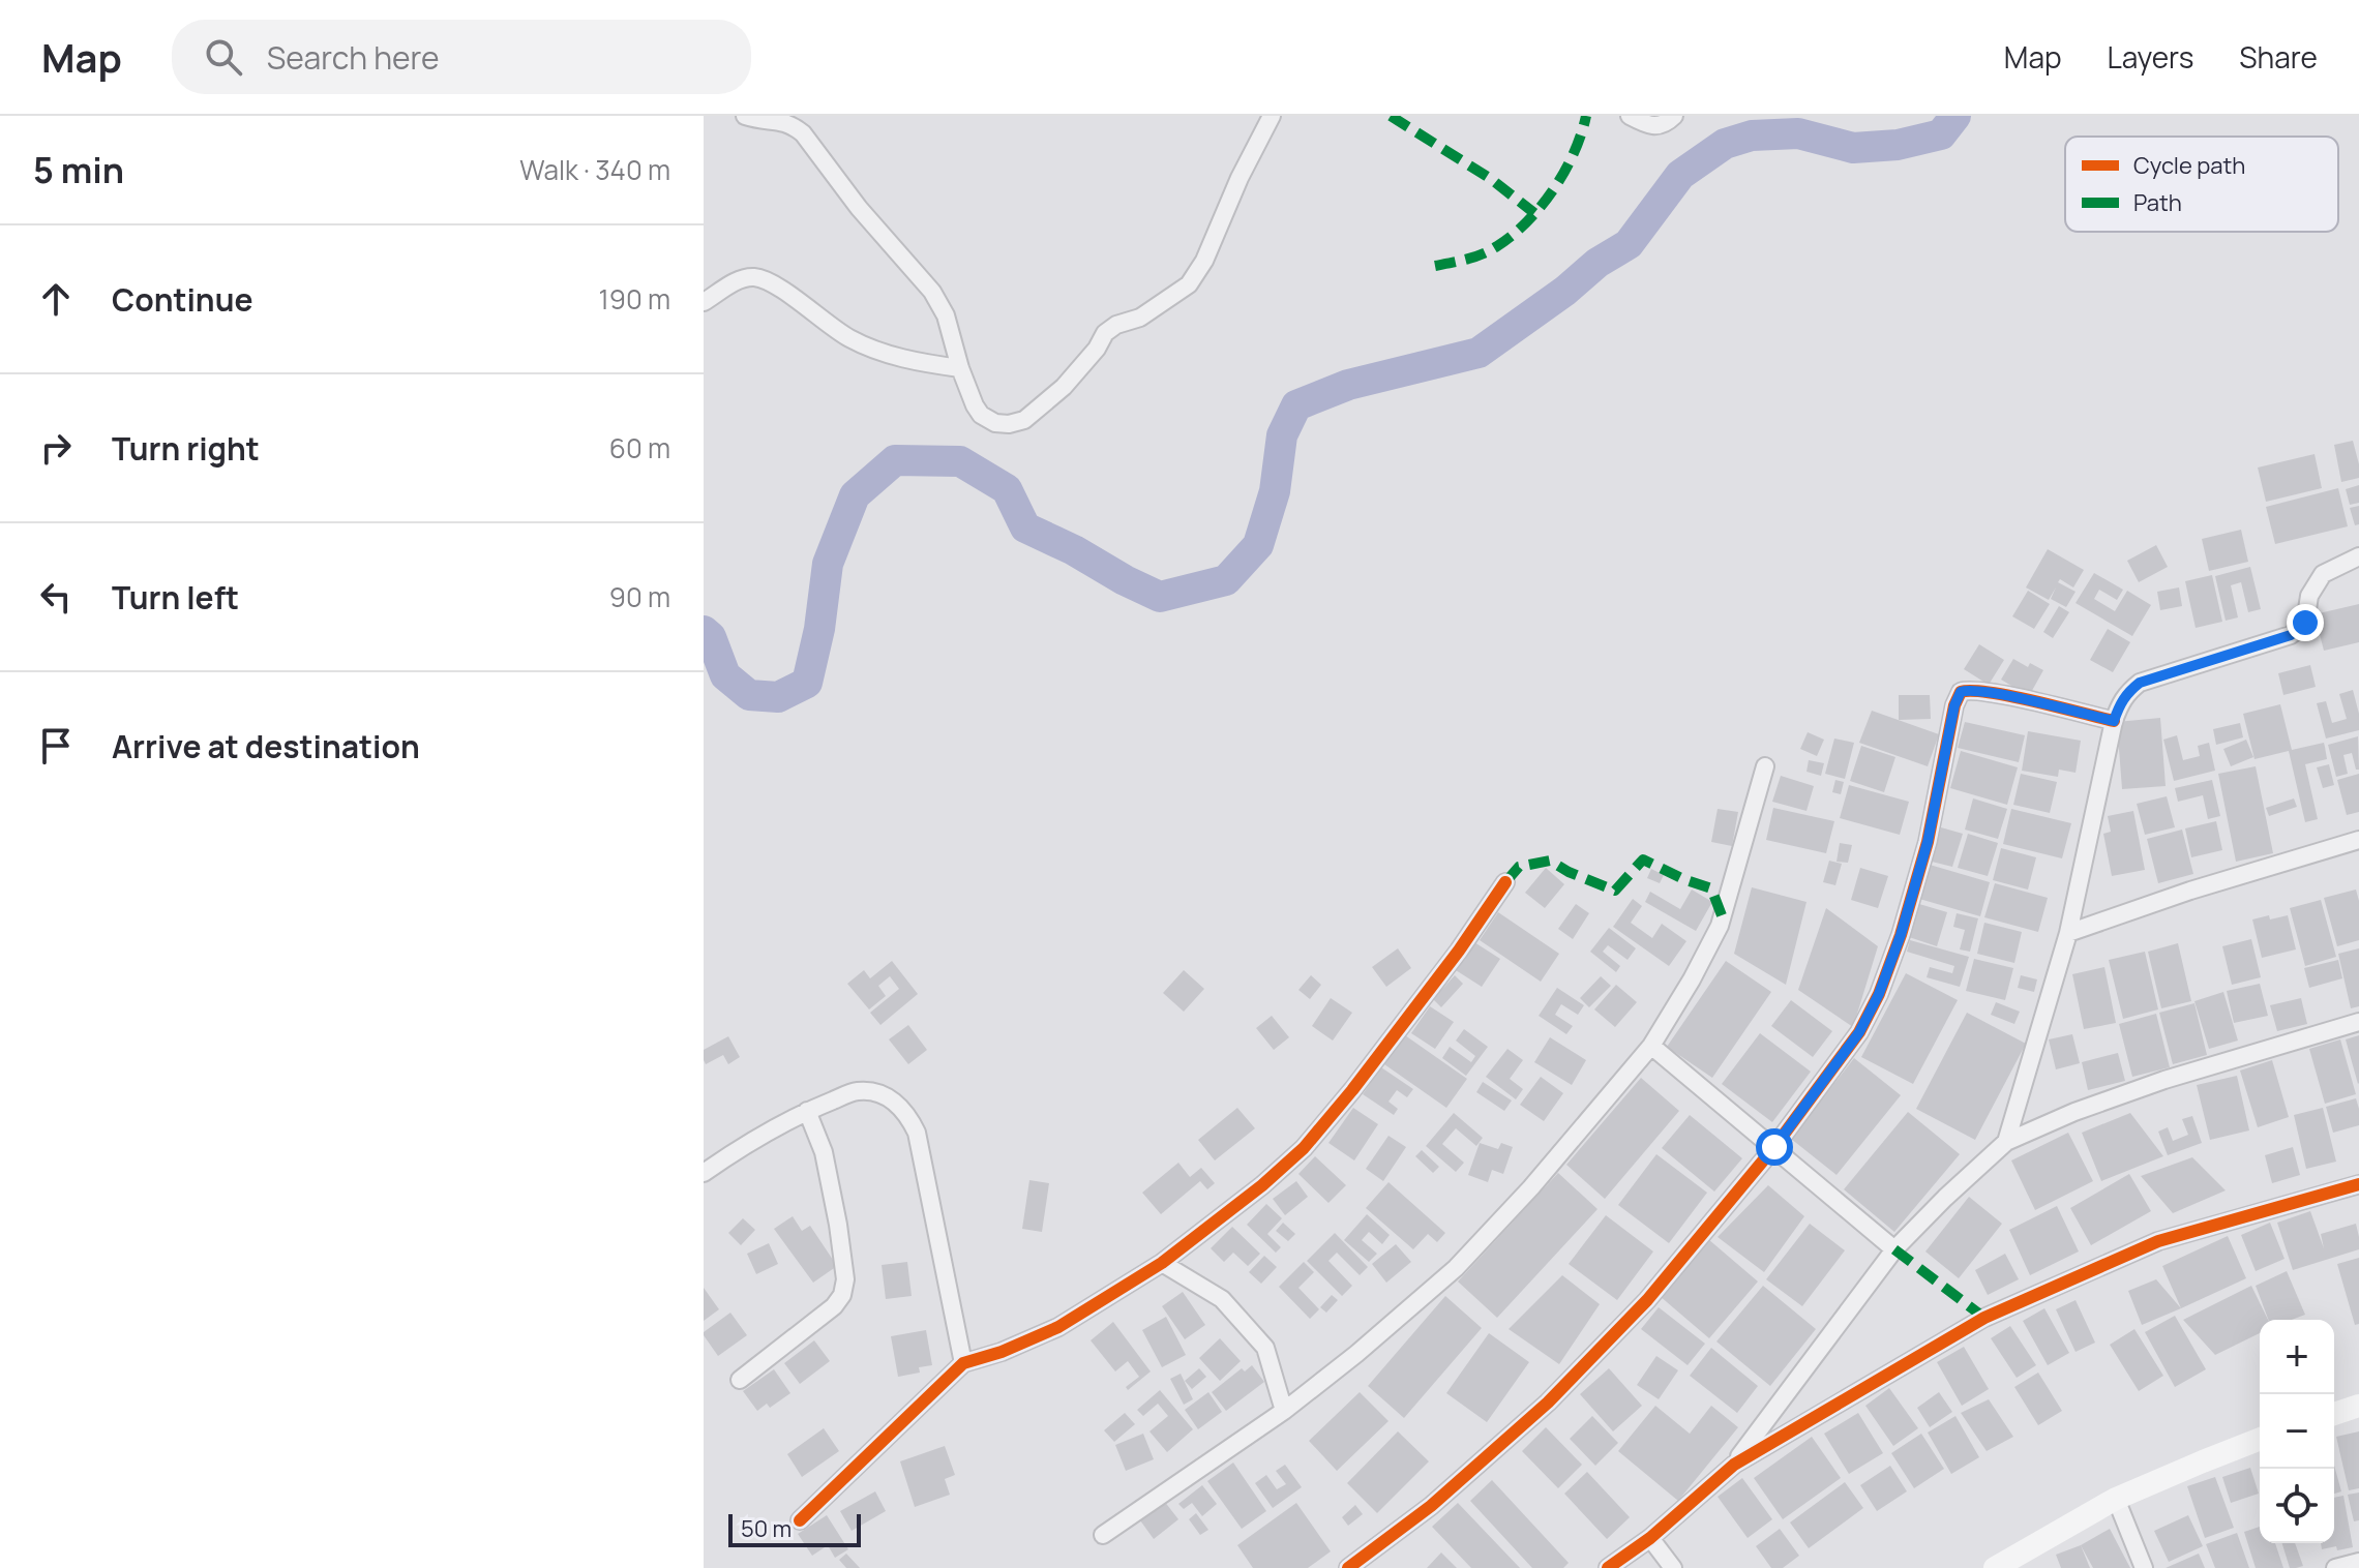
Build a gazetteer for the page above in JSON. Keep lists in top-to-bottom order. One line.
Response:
{"legend":["Cycle path","Path"],"scale_bar":"50 m","page":{"header":"Map","search":"Search here","nav":["Map","Layers","Share"],"heading":["5 min","Walk · 340 m"],"list":[["Continue","190 m"],["Turn right","60 m"],["Turn left","90 m"],"Arrive at destination"],"map_buttons":["+","−"],"scale":"50 m"}}
